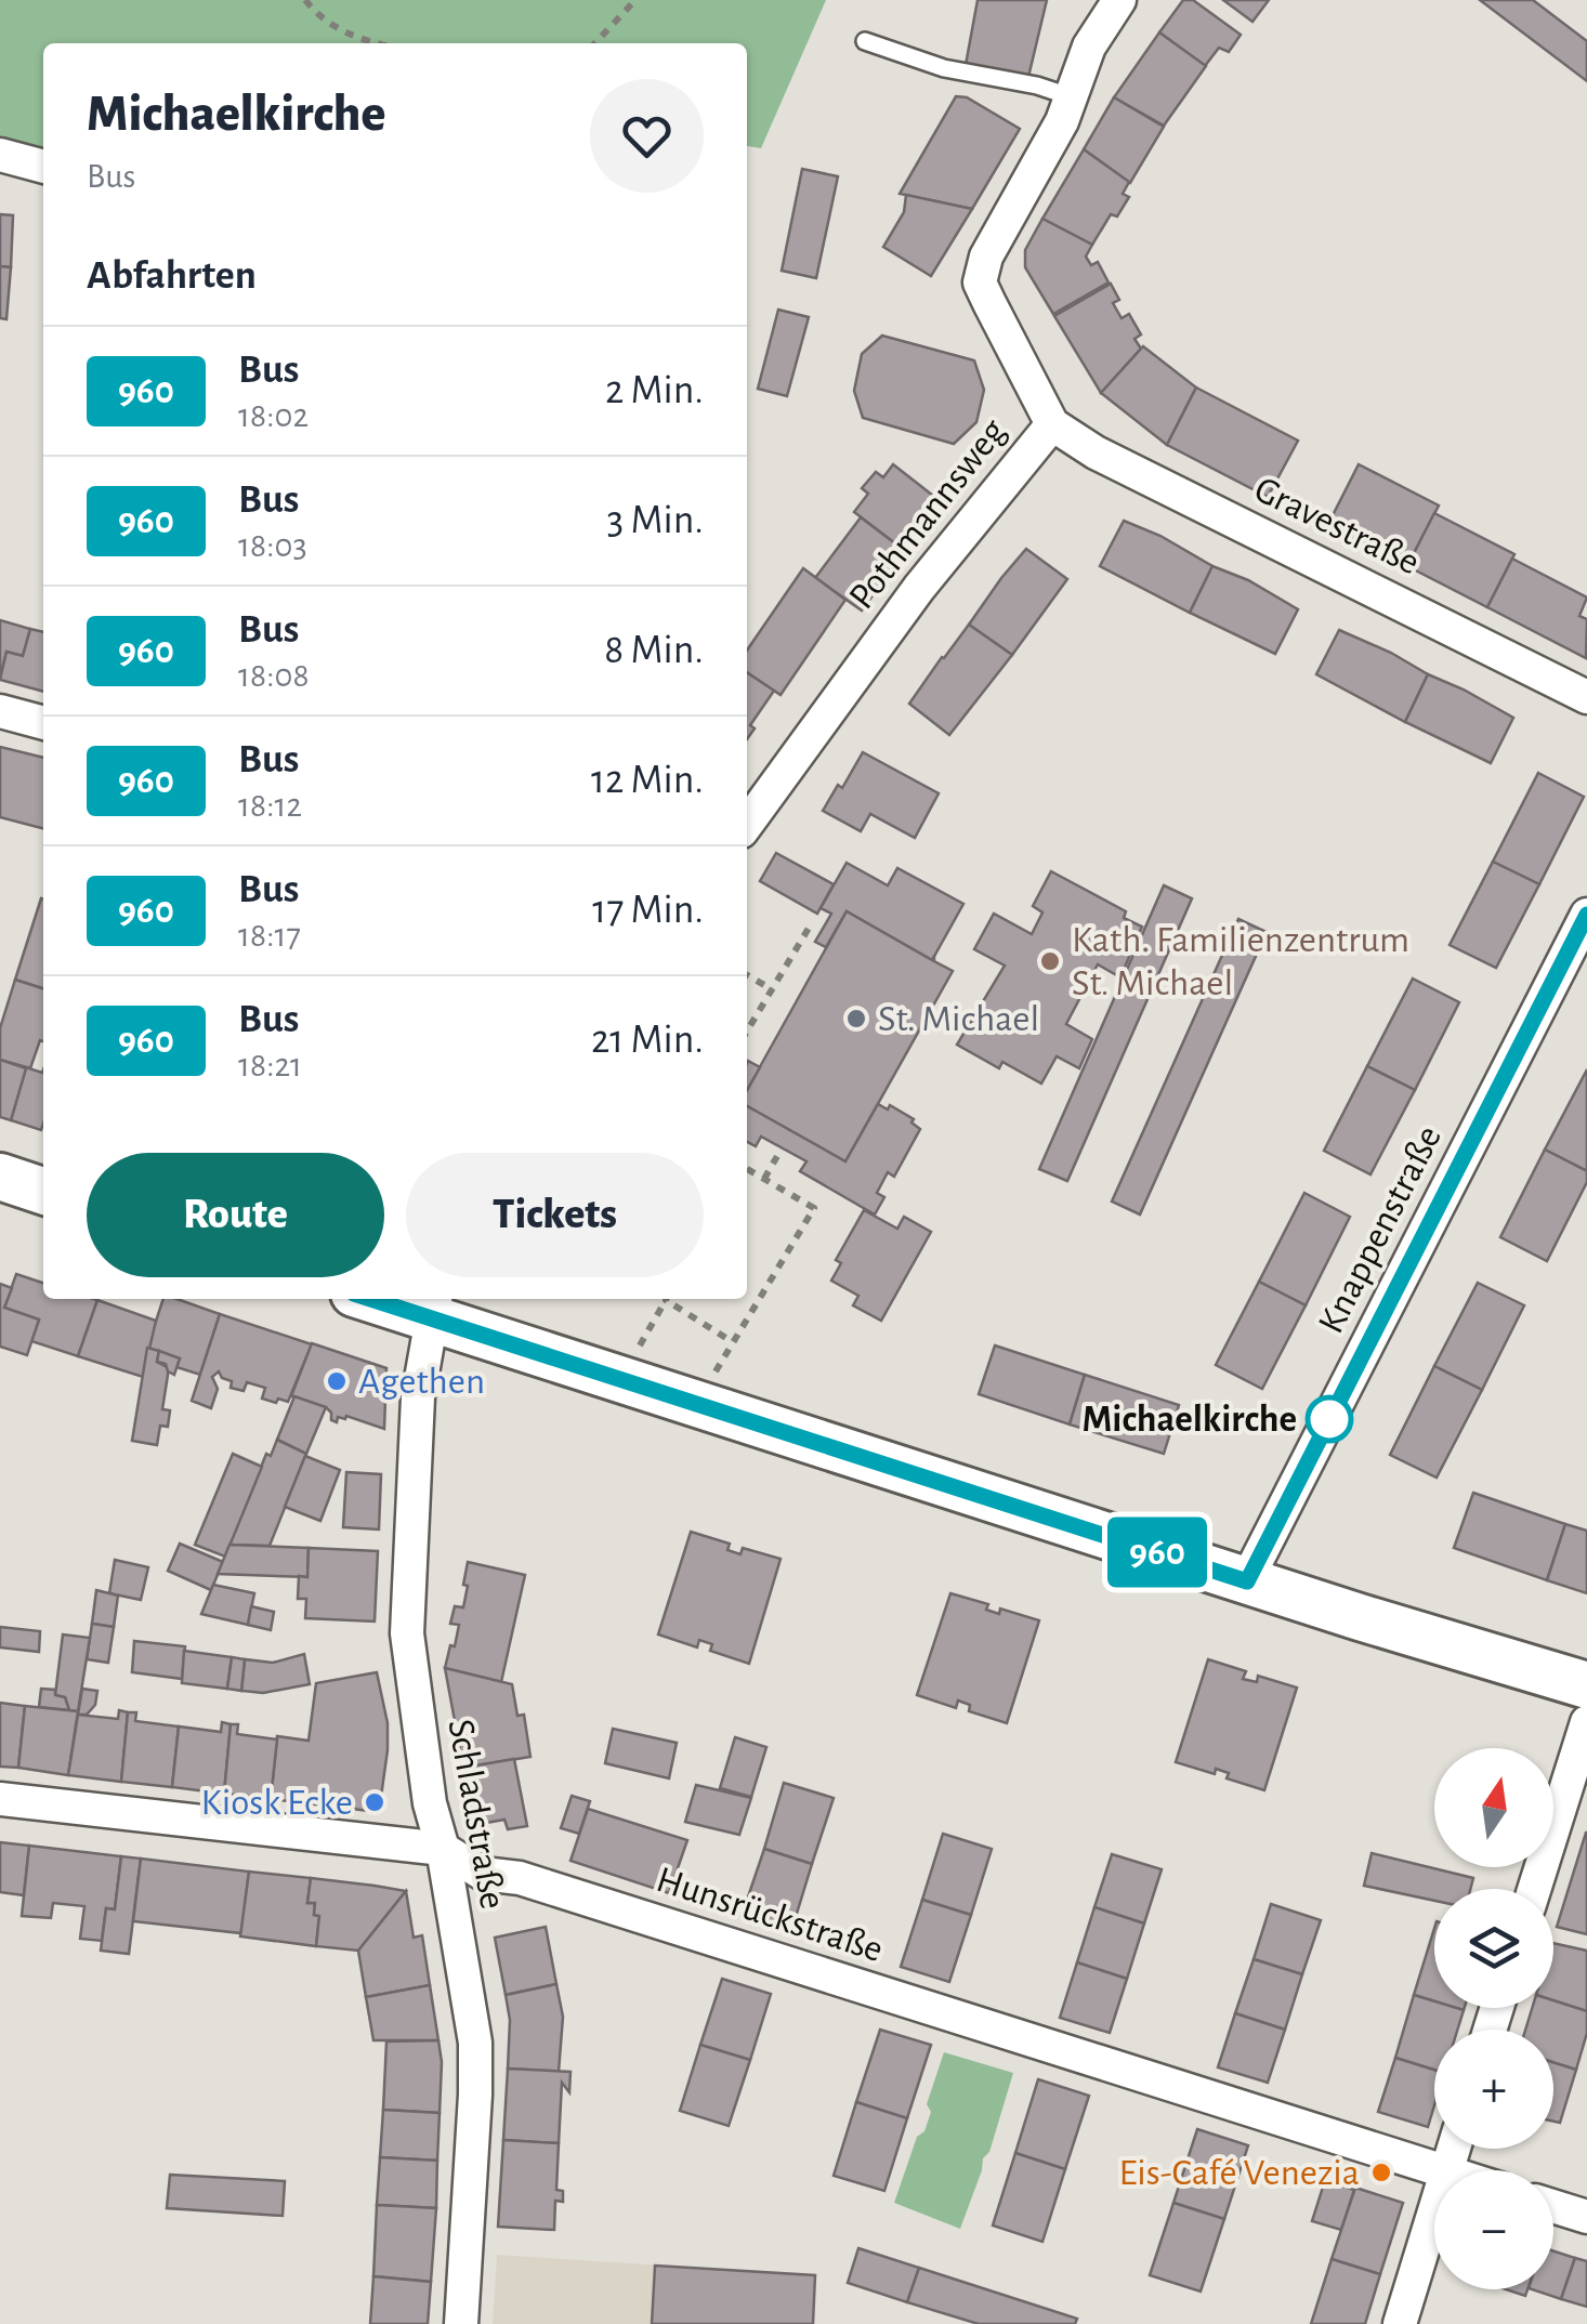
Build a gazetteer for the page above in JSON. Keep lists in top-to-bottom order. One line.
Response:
{"streets":{"street":["Pothmannsweg","Gravestraße","Knappenstraße","Schladstraße","Hunsrückstraße"]},"crossings":[["Pothmannsweg","Gravestraße"],["Schladstraße","Hunsrückstraße"]],"places":["Kath. Familienzentrum St. Michael","St. Michael","Agethen","Michaelkirche","Kiosk Ecke","Eis-Café Venezia"],"lines":["bus line 960"],"north":"top","page":{"on_map":"960","heading":[["Michaelkirche","Bus"],"Abfahrten"],"list":[{"mark":"960","name":"Bus","note":"18:02","value":"2 Min."},{"mark":"960","name":"Bus","note":"18:03","value":"3 Min."},{"mark":"960","name":"Bus","note":"18:08","value":"8 Min."},{"mark":"960","name":"Bus","note":"18:12","value":"12 Min."},{"mark":"960","name":"Bus","note":"18:17","value":"17 Min."},{"mark":"960","name":"Bus","note":"18:21","value":"21 Min."}],"buttons":["Route","Tickets"],"map_buttons":["+","−"]}}
